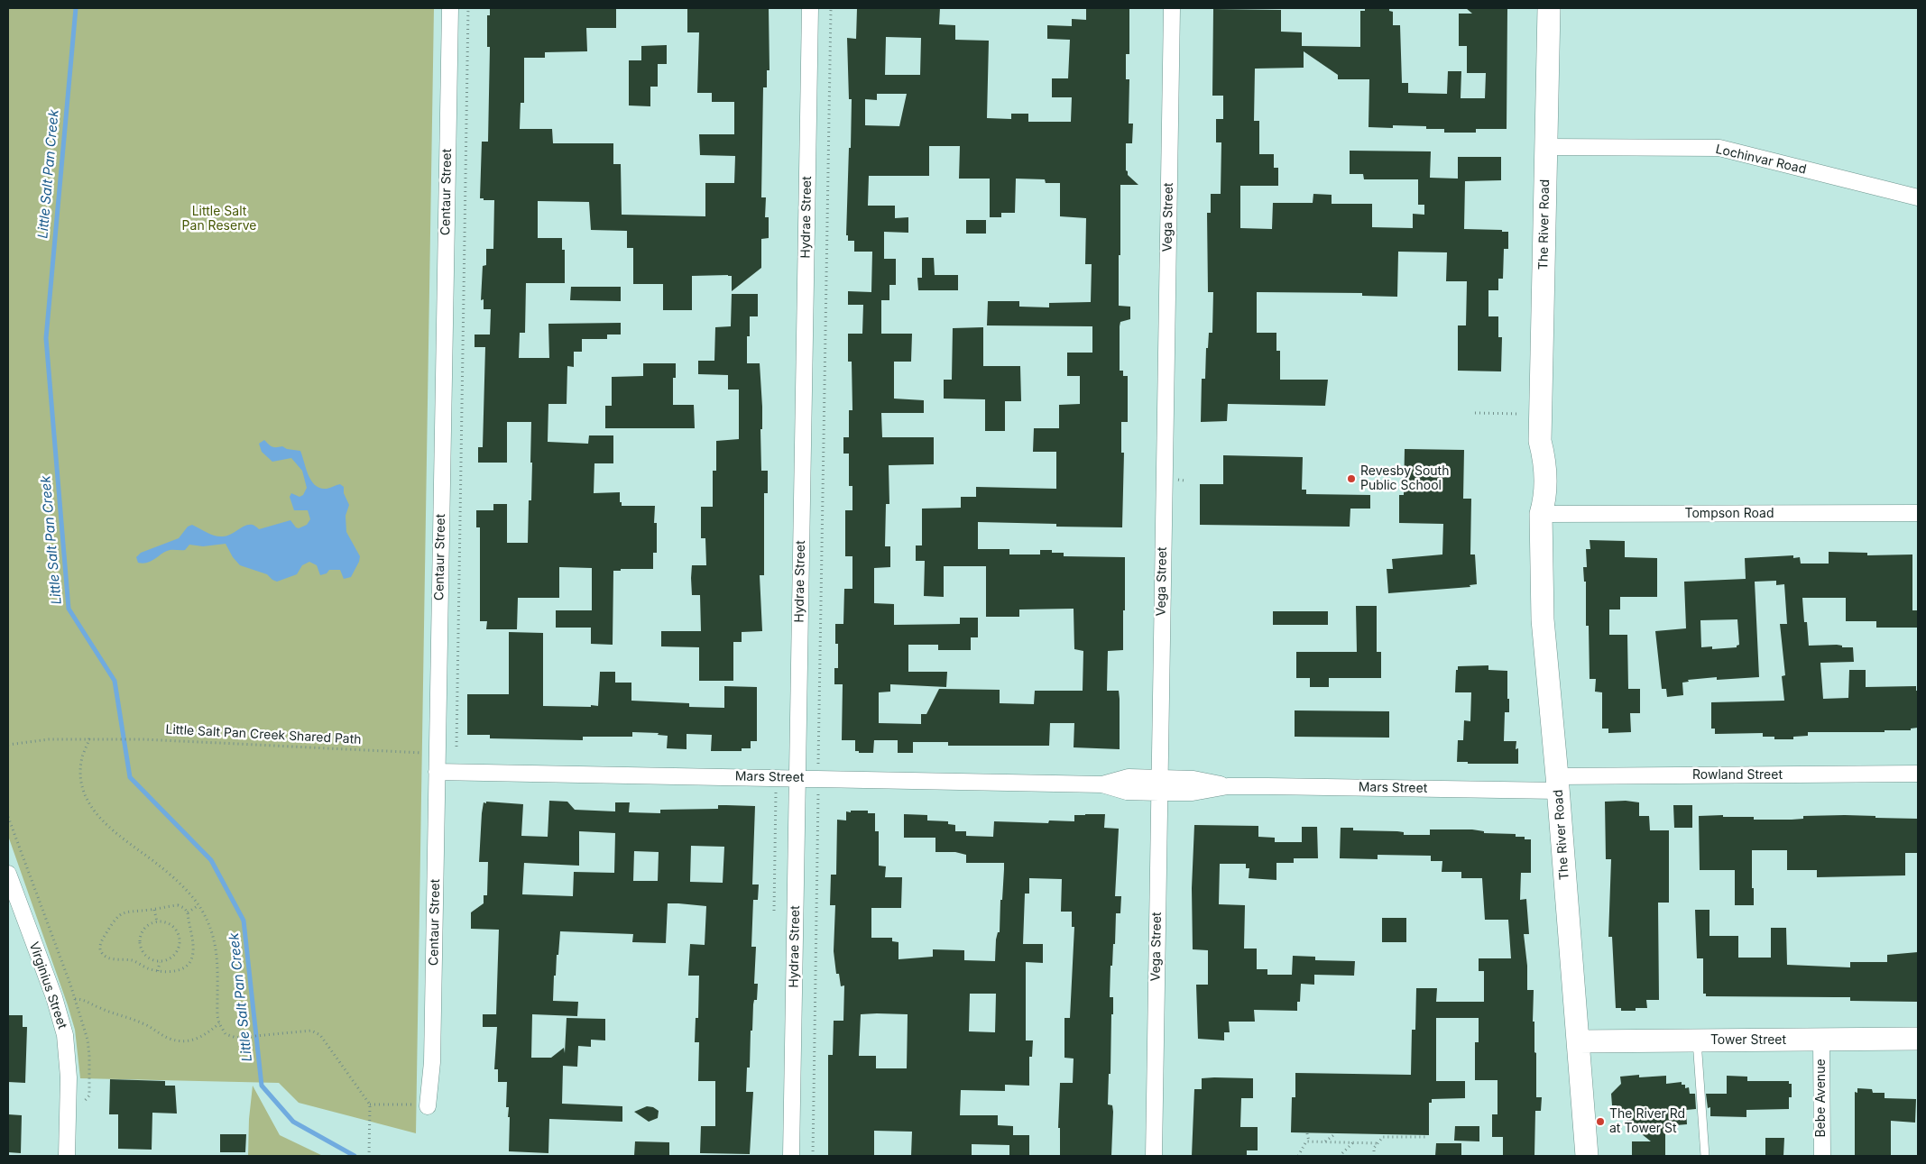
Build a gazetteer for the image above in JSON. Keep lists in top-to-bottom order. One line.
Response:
{"streets":{"main road":["The River Road","Tower Street"],"street":["Lochinvar Road","Centaur Street","Hydrae Street","Vega Street","Tompson Road","Rowland Street","Mars Street","Virginius Street","Bebe Avenue"],"path":["Little Salt Pan Creek Shared Path"]},"crossings":[["Lochinvar Road","The River Road"],["Centaur Street","Little Salt Pan Creek Shared Path"],["Centaur Street","Mars Street"],["Hydrae Street","Mars Street"],["Vega Street","Mars Street"],["The River Road","Tompson Road"],["The River Road","Rowland Street"],["The River Road","Mars Street"],["The River Road","Tower Street"],["Rowland Street","Mars Street"],["Tower Street","Bebe Avenue"]],"water":["Little Salt Pan Creek"],"parks":["Little Salt Pan Reserve"],"places":["Revesby South Public School","The River Rd at Tower St"]}
